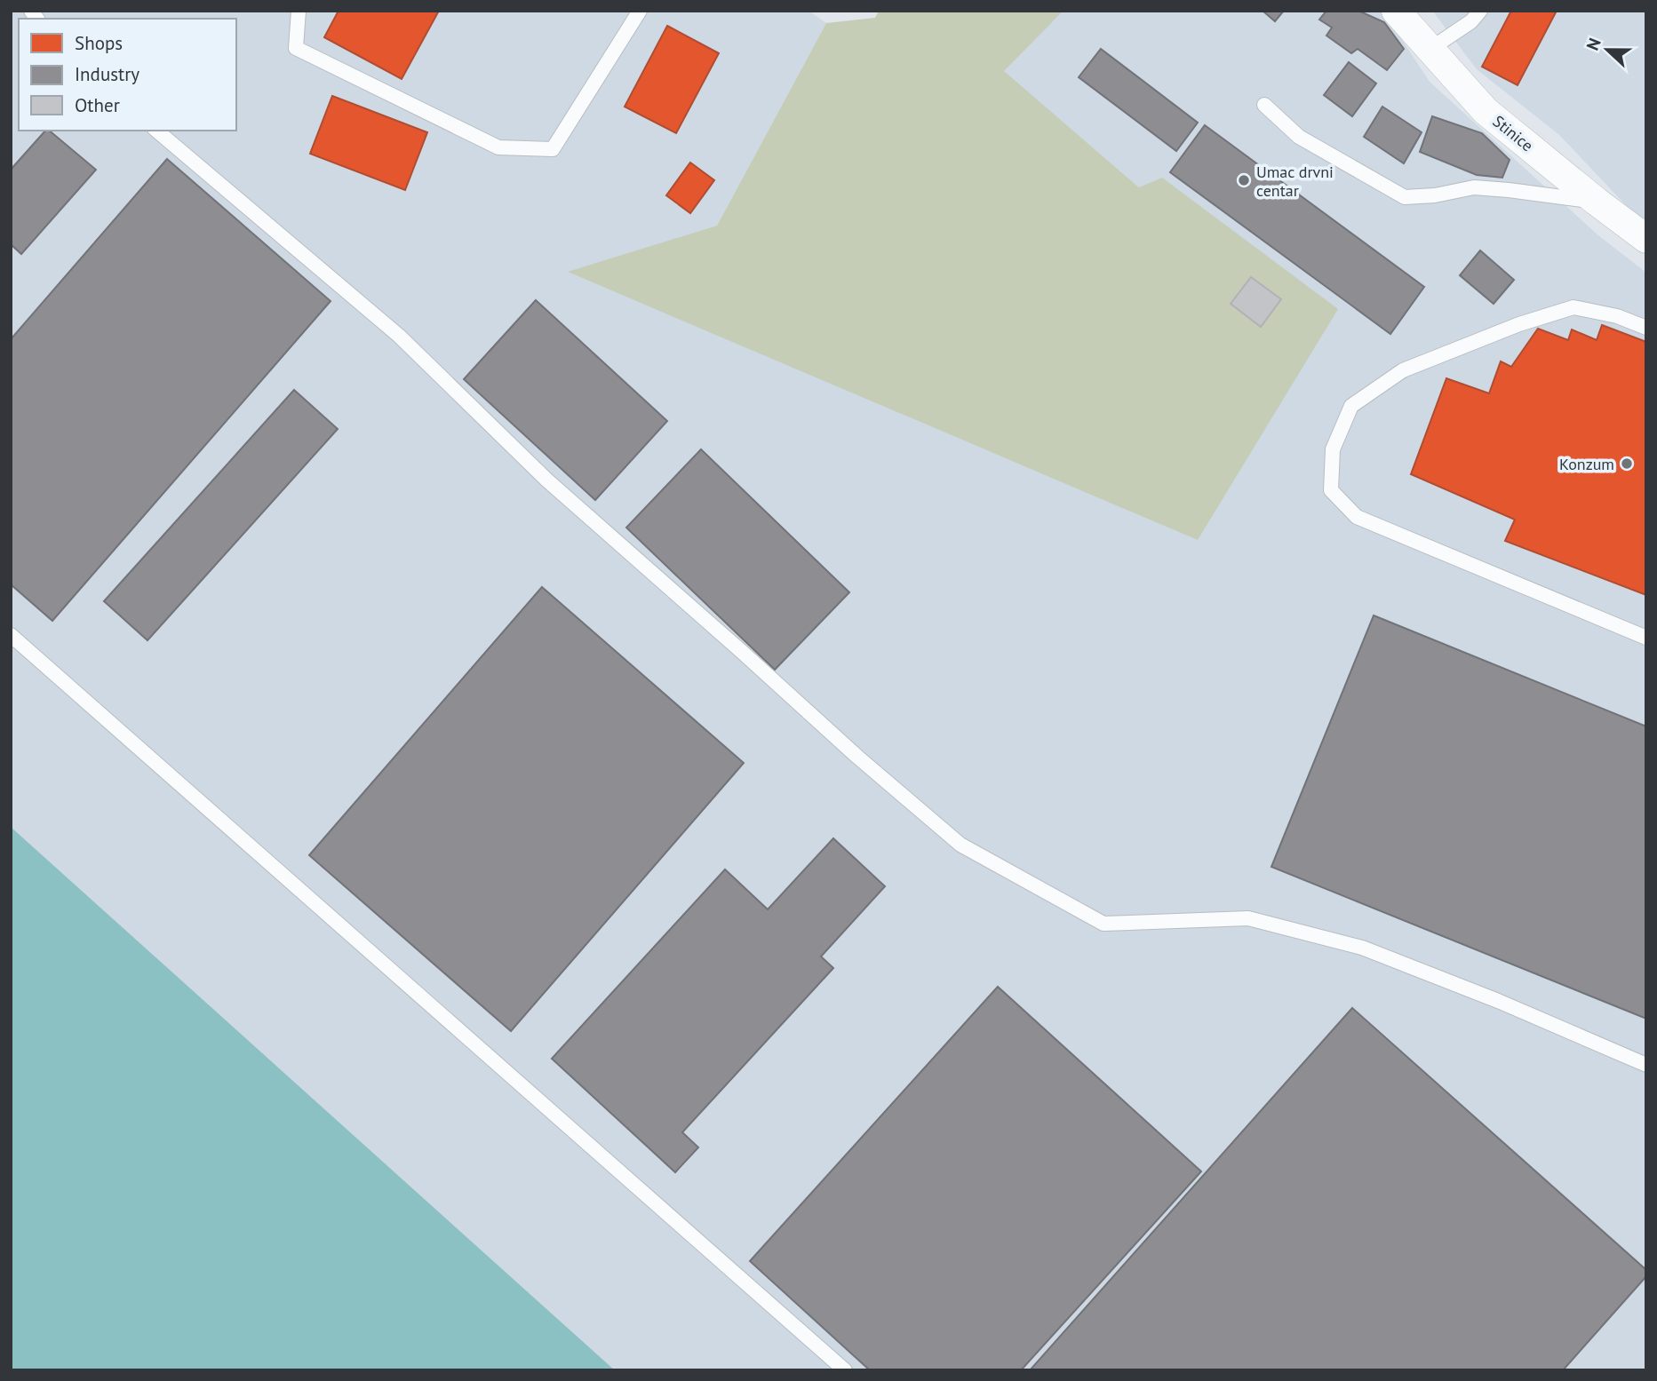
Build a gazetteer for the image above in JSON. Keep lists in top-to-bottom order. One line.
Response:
{"streets":{"street":["Stinice"]},"places":["Umac drvni centar","Konzum"],"legend":["Shops","Industry","Other"],"north":"left"}
